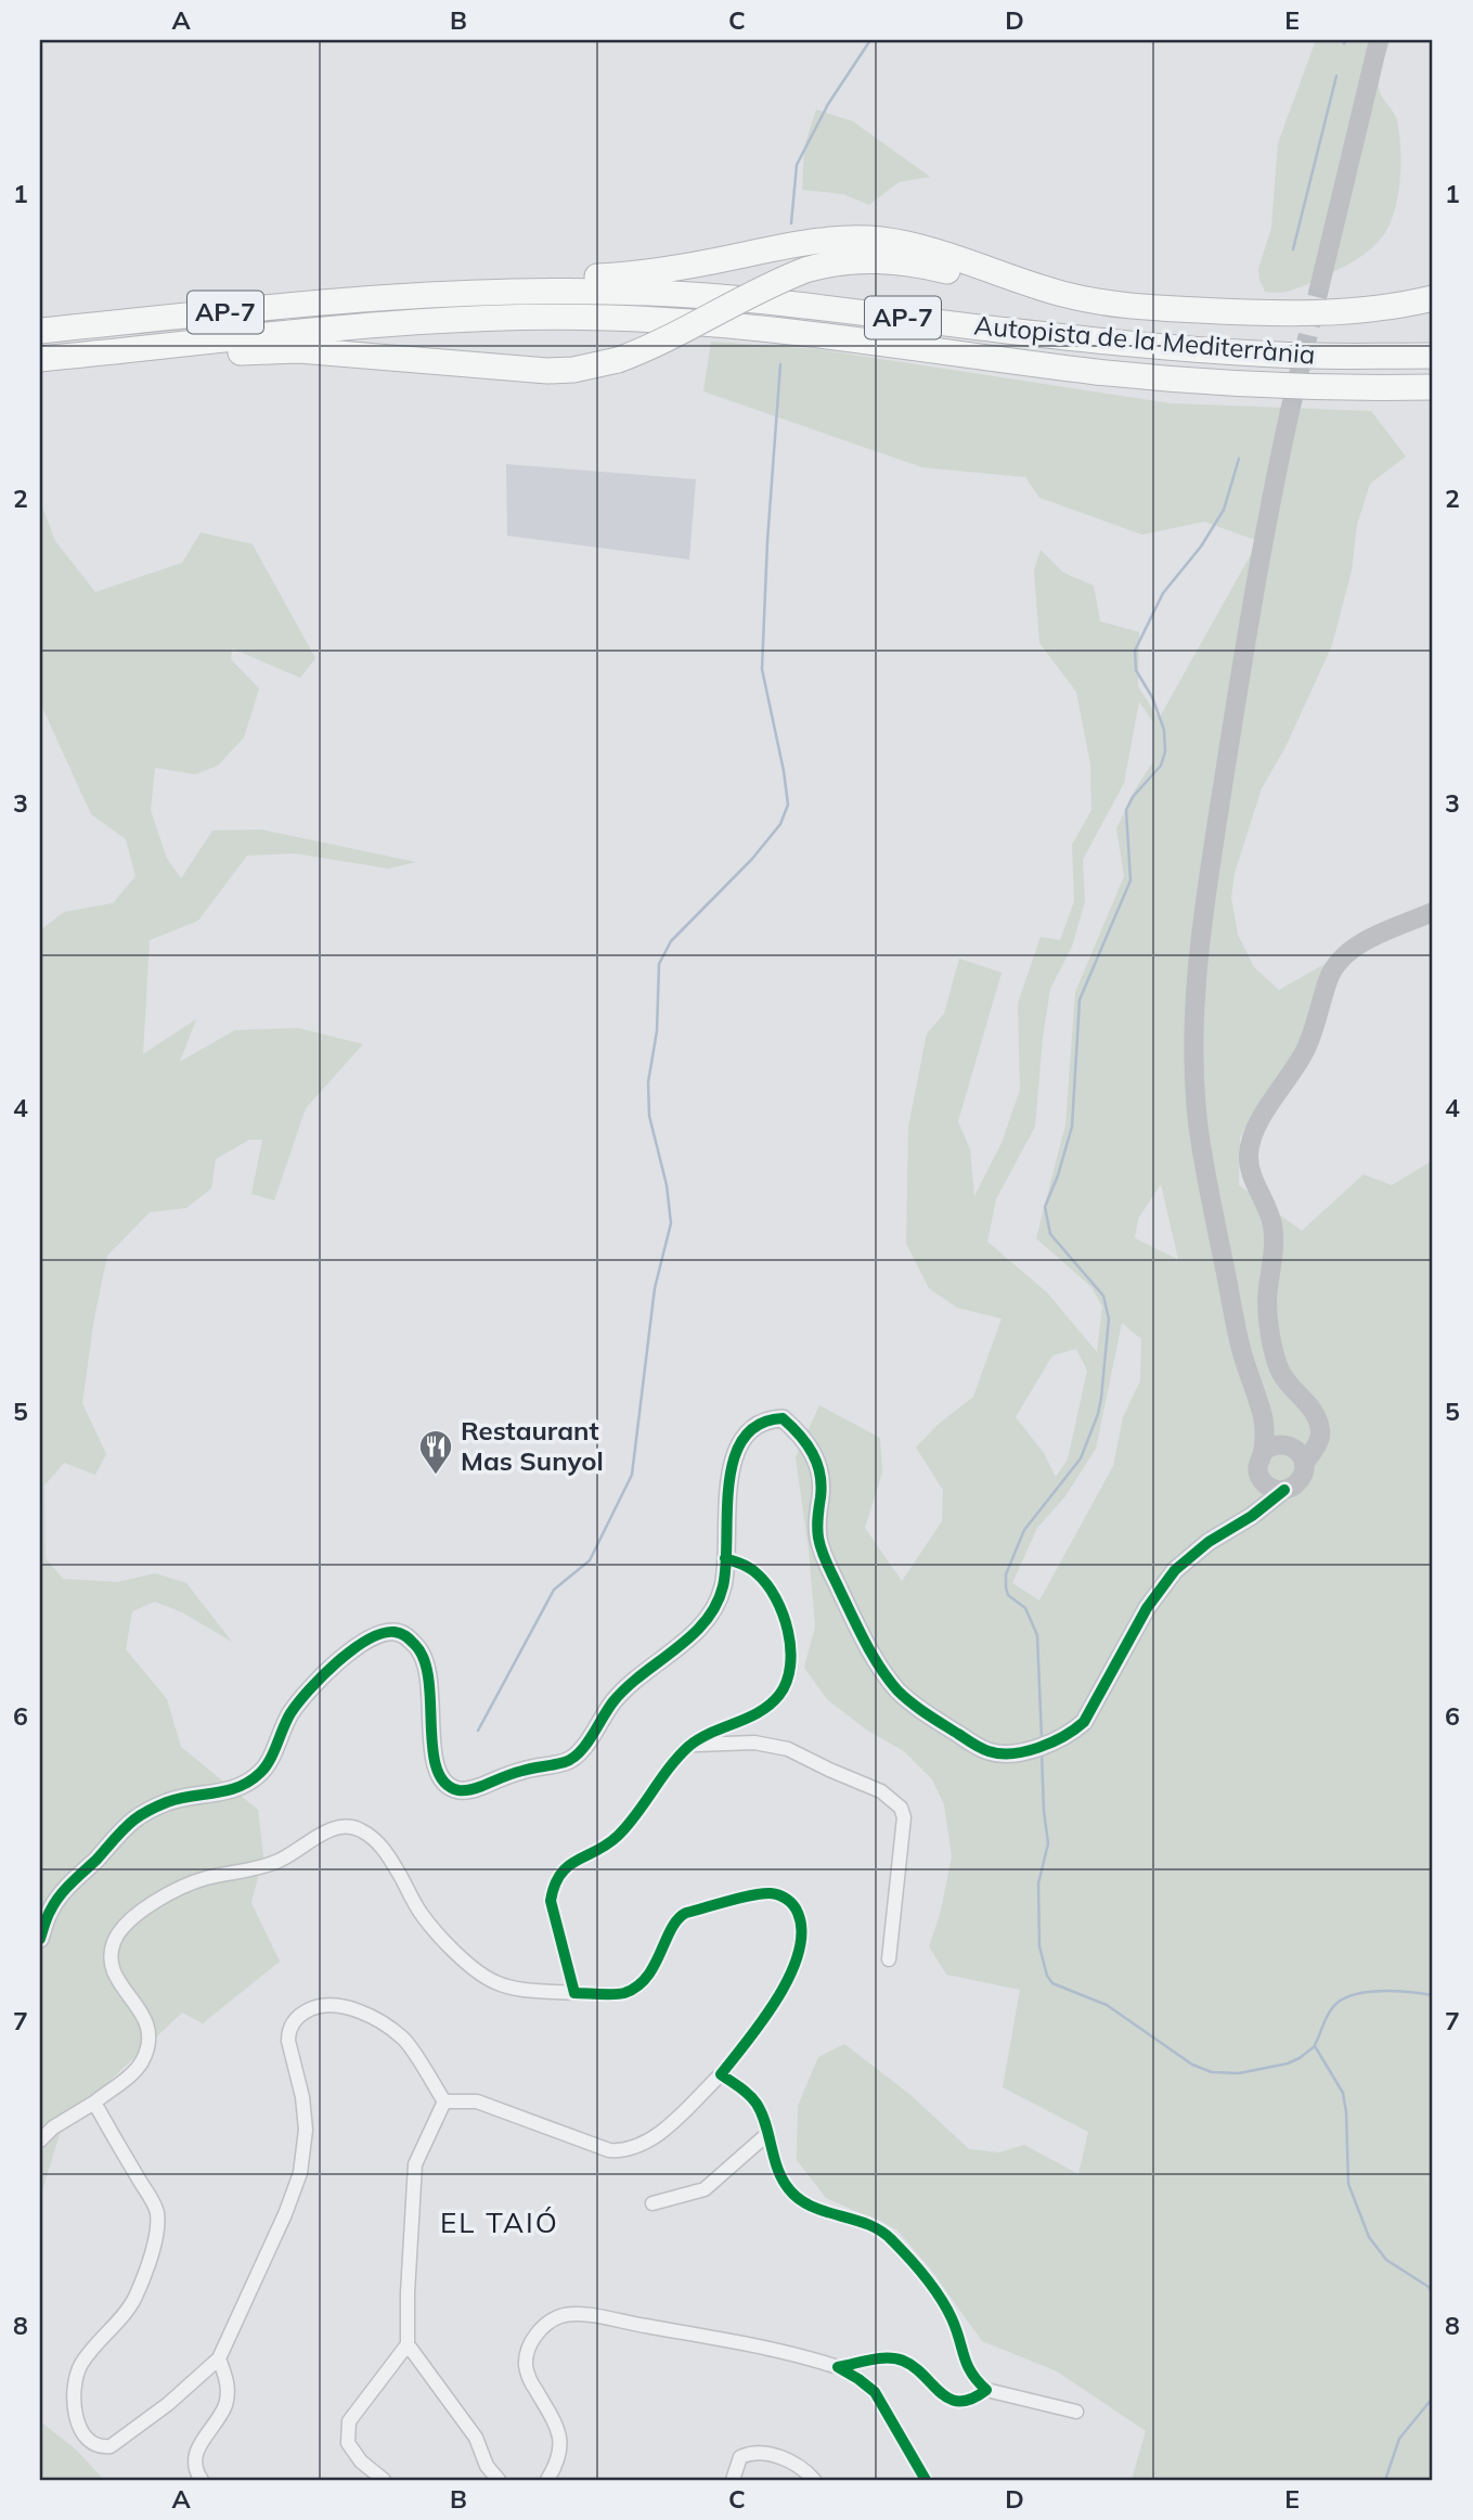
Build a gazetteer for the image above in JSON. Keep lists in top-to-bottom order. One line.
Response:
{"streets":{"highway":["AP-7","Autopista de la Mediterrània"]},"districts":["EL TAIÓ"],"places":{"restaurant":["Restaurant Mas Sunyol"]},"grid":{"columns":["A","B","C","D","E"],"rows":["1","2","3","4","5","6","7","8"]}}
